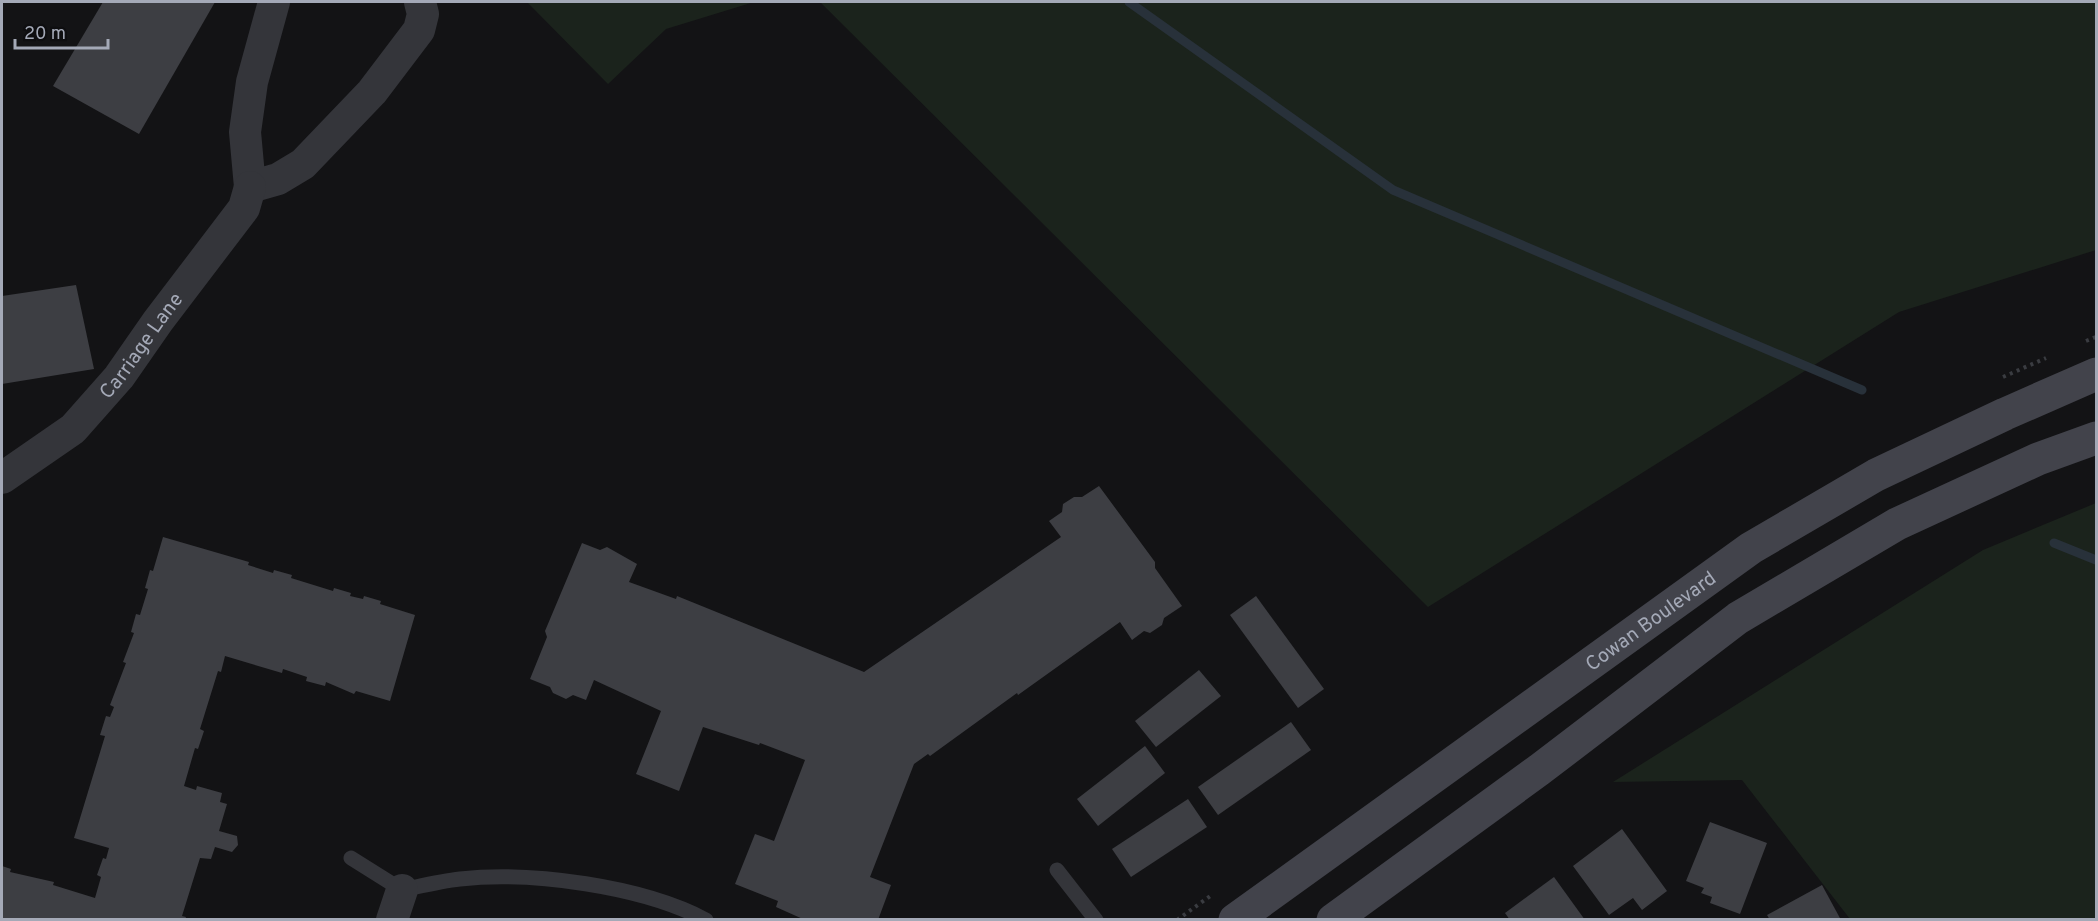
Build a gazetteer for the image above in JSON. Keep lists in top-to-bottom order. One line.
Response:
{"streets":{"main road":["Cowan Boulevard"],"street":["Carriage Lane"]},"scale_bar":"20 m"}
